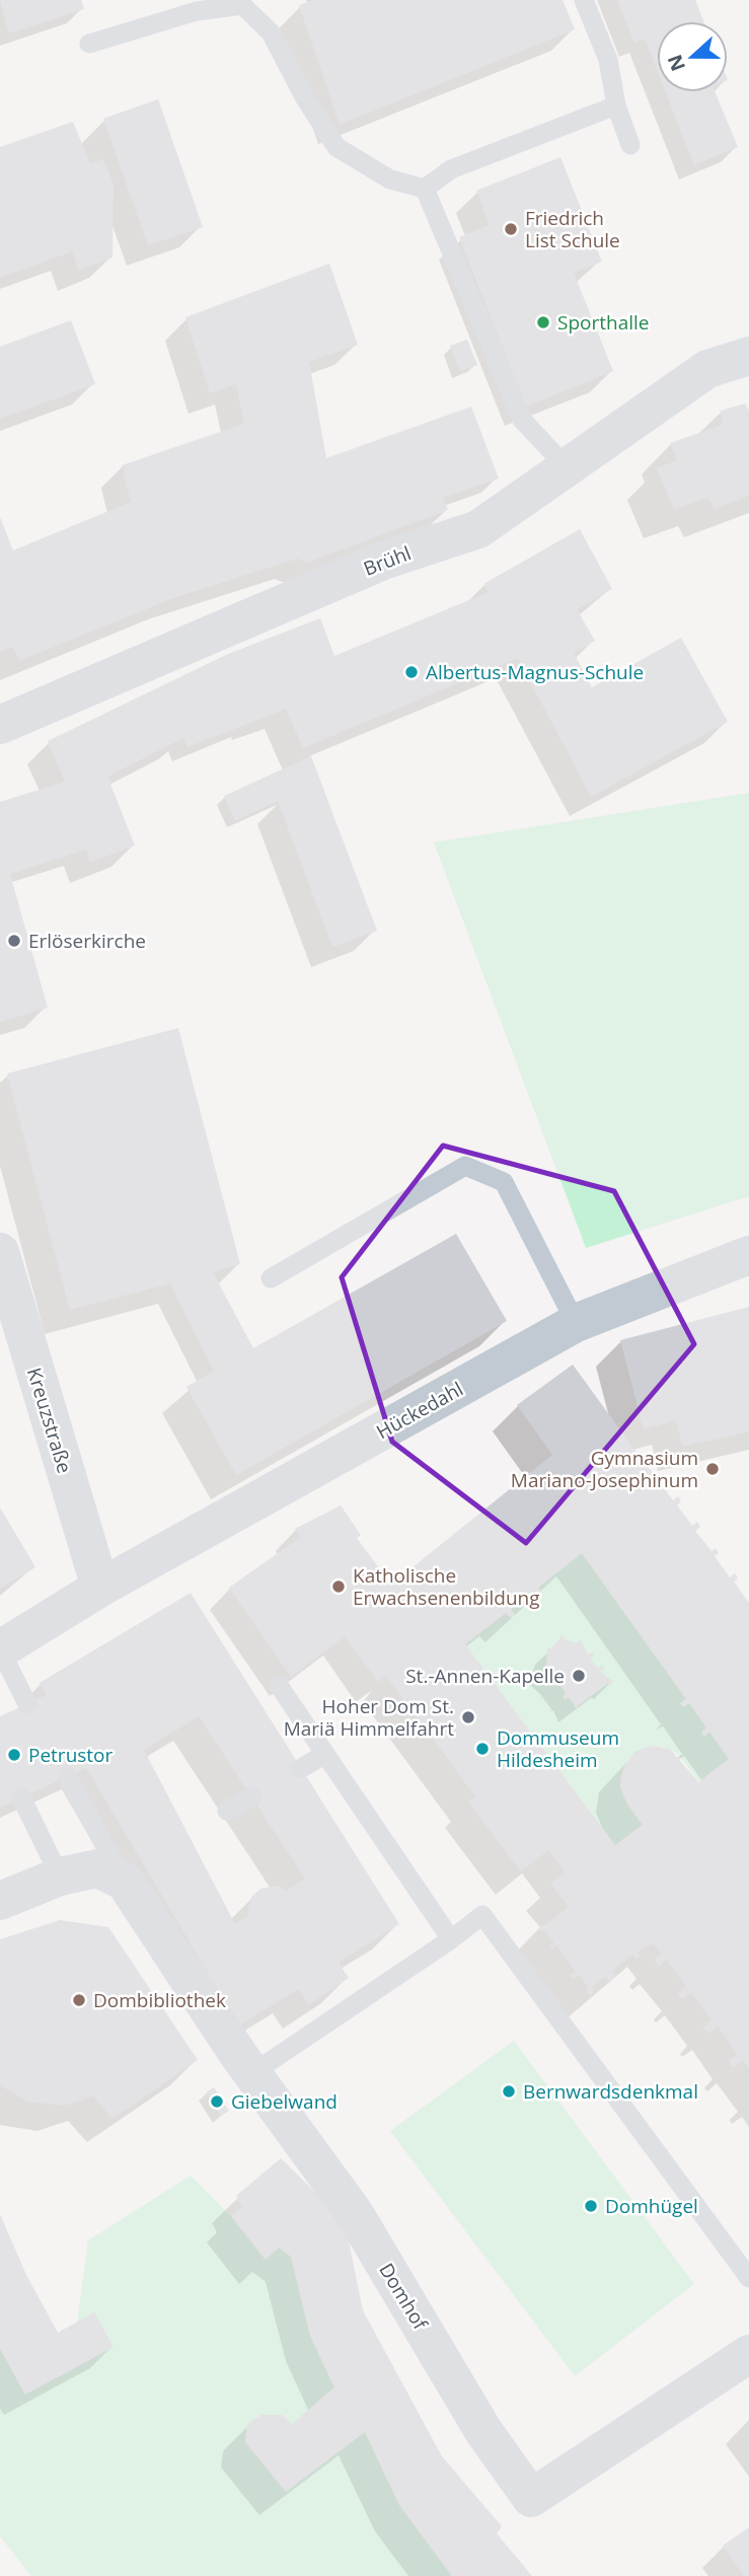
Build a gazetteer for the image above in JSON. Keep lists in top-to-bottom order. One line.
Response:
{"streets":{"street":["Brühl","Hückedahl","Kreuzstraße","Domhof"]},"crossings":[["Hückedahl","Kreuzstraße"]],"places":["Friedrich List Schule","Sporthalle","Albertus-Magnus-Schule","Erlöserkirche","Gymnasium Mariano-Josephinum","Katholische Erwachsenenbildung","St.-Annen-Kapelle","Hoher Dom St. Mariä Himmelfahrt","Dommuseum Hildesheim","Petrustor","Dombibliothek","Bernwardsdenkmal","Giebelwand","Domhügel"],"north":"left"}
